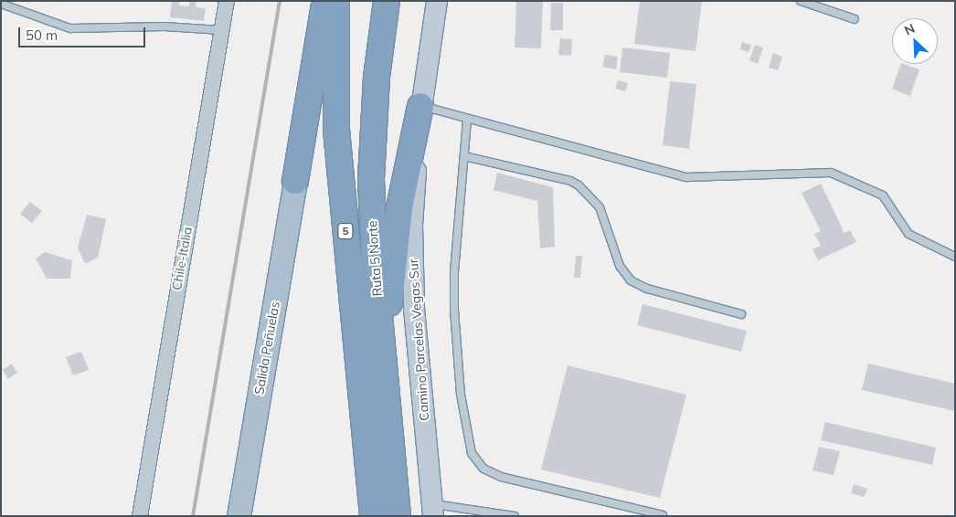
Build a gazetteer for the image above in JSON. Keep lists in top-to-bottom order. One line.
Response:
{"streets":{"highway":["5","Ruta 5 Norte"],"main road":["Salida Peñuelas"],"street":["Chile-Italia","Camino Parcelas Vegas Sur"]},"scale_bar":"50 m","north":"top left"}
